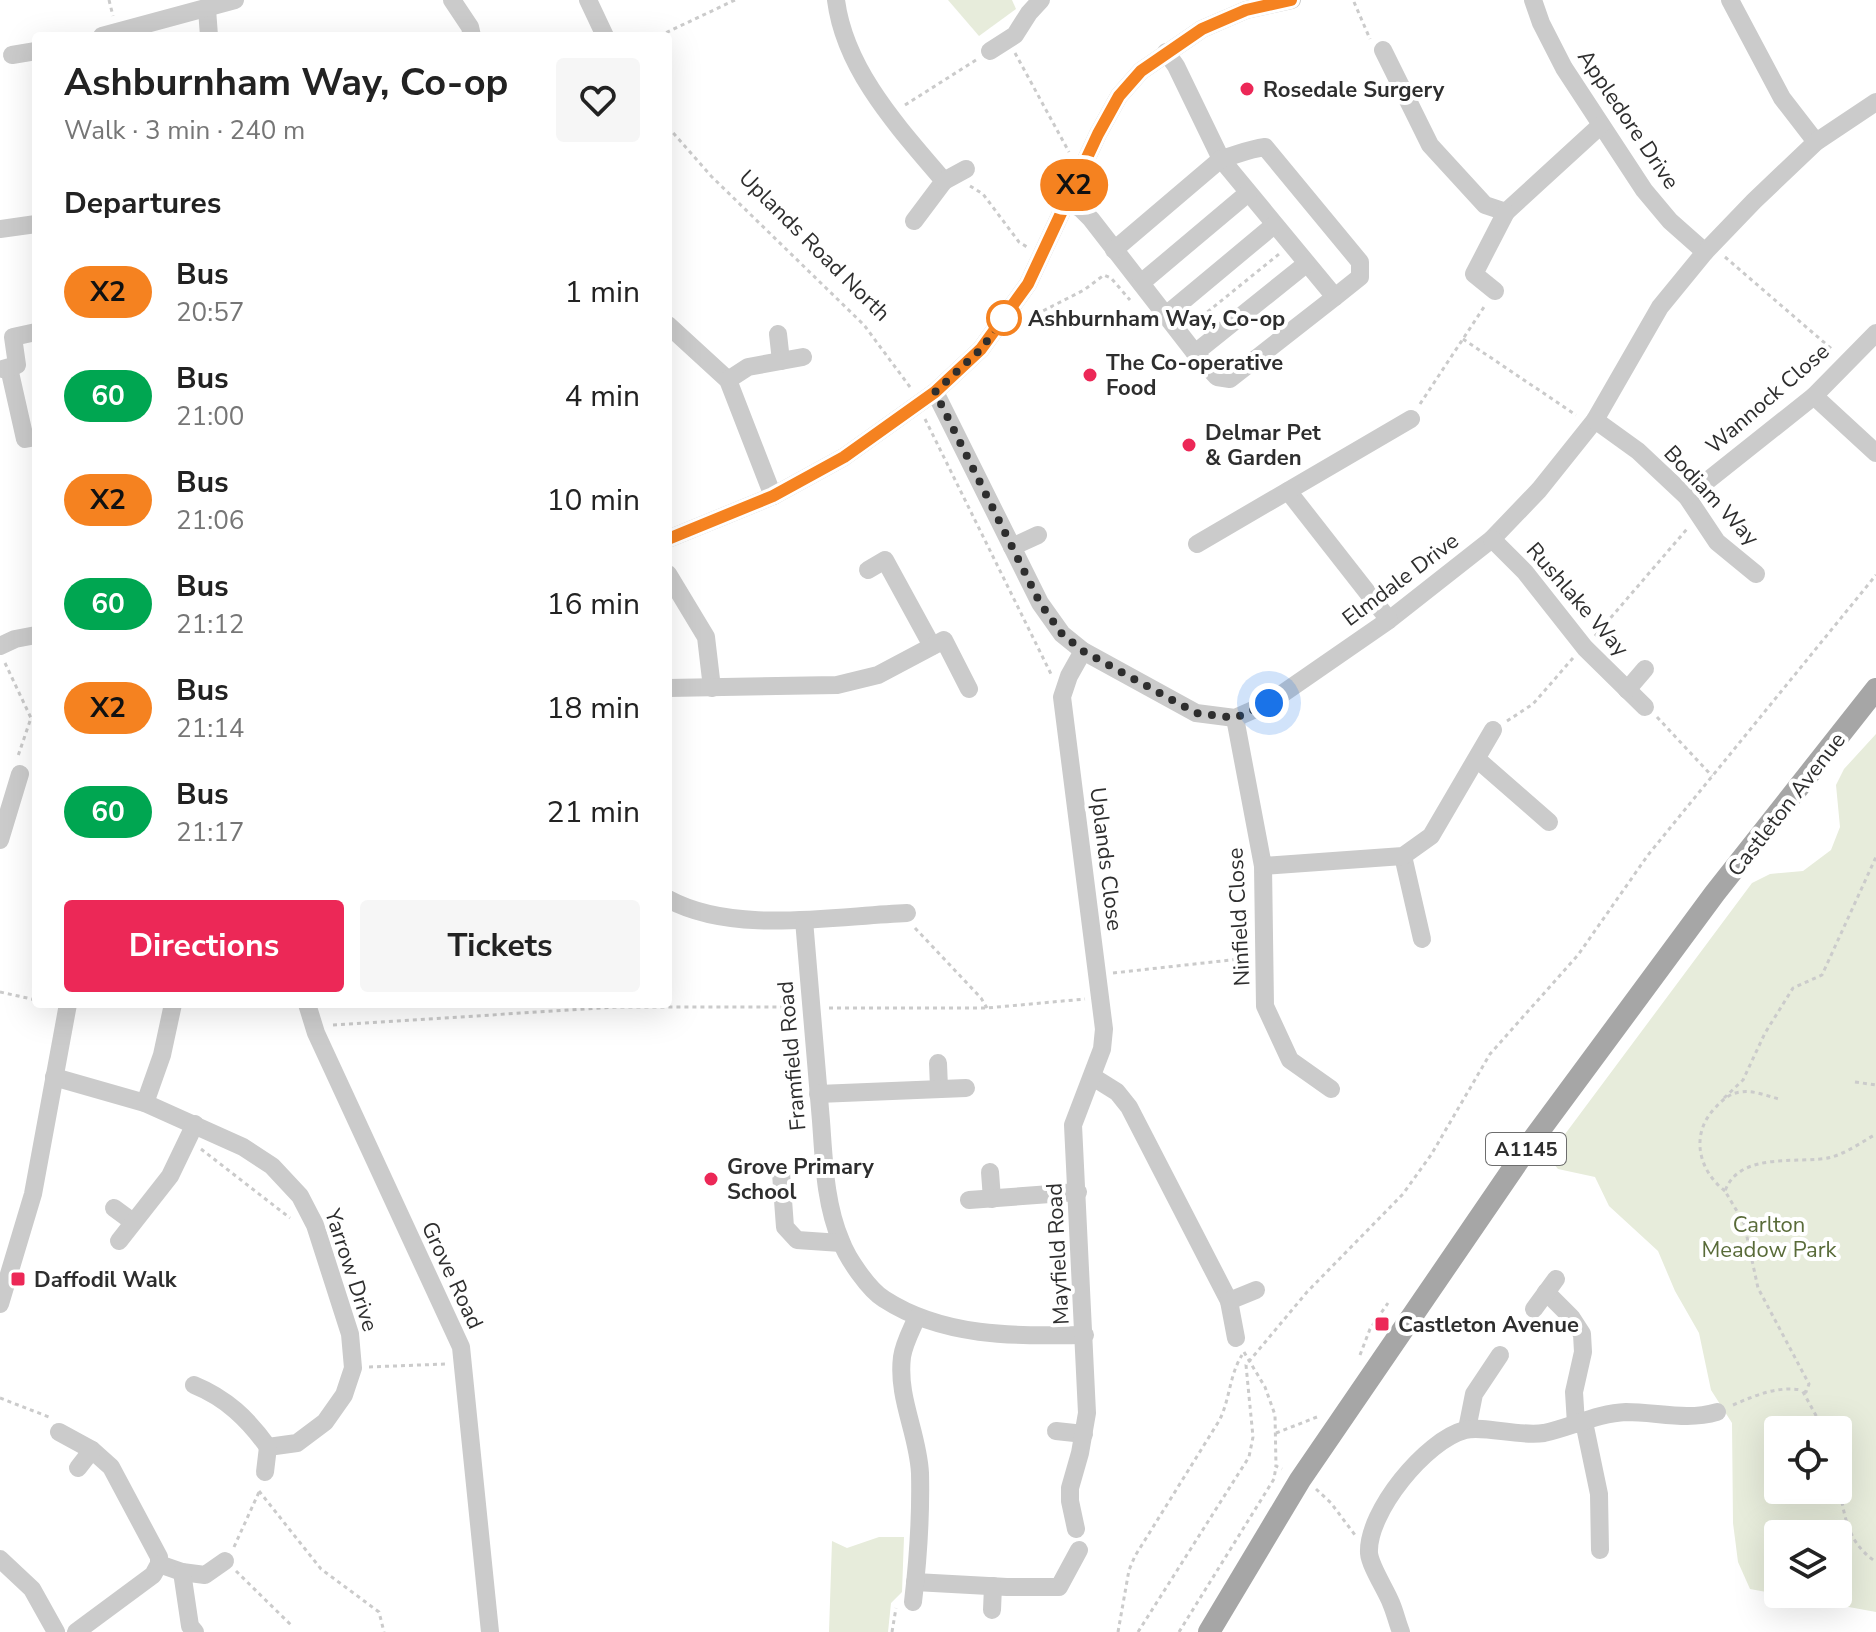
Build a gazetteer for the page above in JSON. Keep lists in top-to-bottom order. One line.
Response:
{"streets":{"main road":["Castleton Avenue","A1145"],"street":["Appledore Drive","Wannock Close","Bodiam Way","Elmdale Drive","Rushlake Way","Uplands Close","Ninfield Close","Framfield Road","Mayfield Road","Yarrow Drive","Grove Road"],"path":["Uplands Road North"]},"crossings":[["Appledore Drive","Elmdale Drive"],["Uplands Road North","Uplands Close"],["Wannock Close","Bodiam Way"],["Bodiam Way","Elmdale Drive"],["Elmdale Drive","Rushlake Way"],["Elmdale Drive","Ninfield Close"],["Uplands Close","Mayfield Road"],["Framfield Road","Mayfield Road"]],"parks":["Carlton Meadow Park"],"places":{"other":["Rosedale Surgery","Ashburnham Way, Co-op","The Co-operative Food","Delmar Pet & Garden","Grove Primary School"],"transit":["Daffodil Walk","Castleton Avenue"]},"lines":["bus line X2"],"page":{"on_map":"X2","heading":[["Ashburnham Way, Co-op","Walk · 3 min · 240 m"],"Departures"],"list":[{"mark":"X2","name":"Bus","note":"20:57","value":"1 min"},{"mark":"60","name":"Bus","note":"21:00","value":"4 min"},{"mark":"X2","name":"Bus","note":"21:06","value":"10 min"},{"mark":"60","name":"Bus","note":"21:12","value":"16 min"},{"mark":"X2","name":"Bus","note":"21:14","value":"18 min"},{"mark":"60","name":"Bus","note":"21:17","value":"21 min"}],"buttons":["Directions","Tickets"]}}
